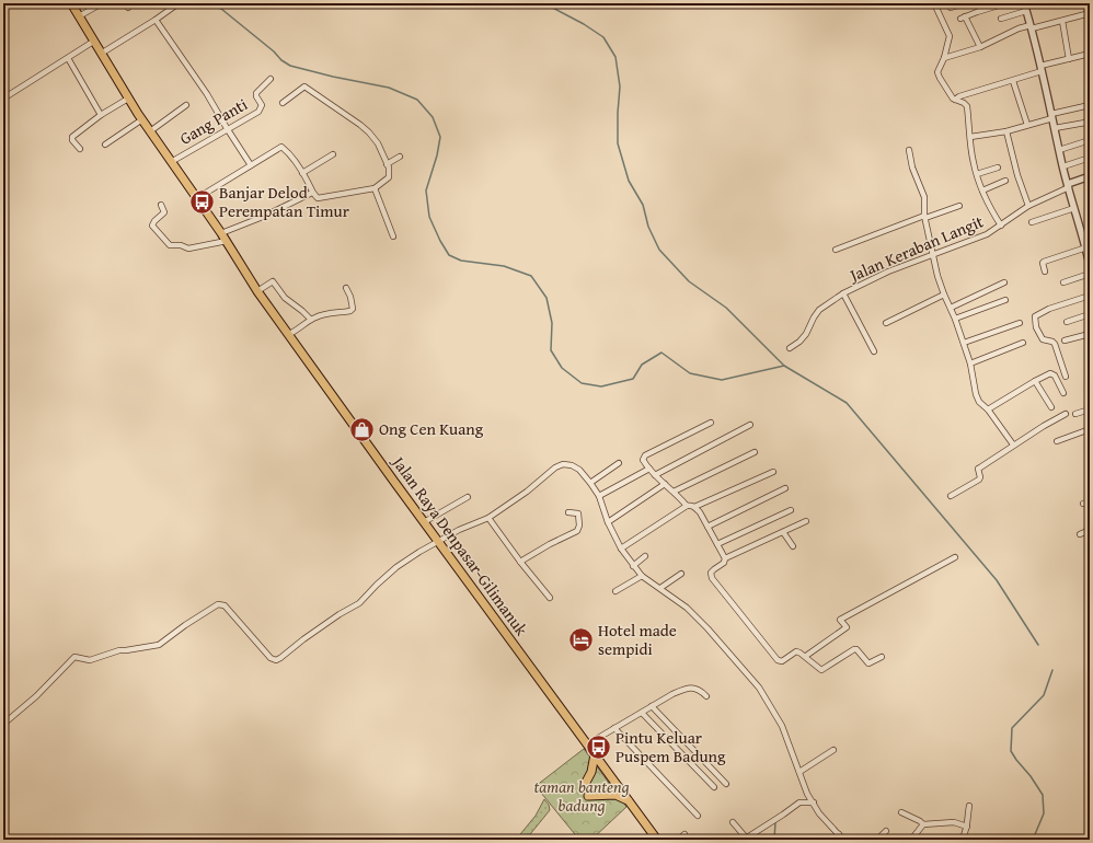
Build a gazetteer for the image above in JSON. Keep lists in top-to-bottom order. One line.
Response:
{"streets":{"highway":["Jalan Raya Denpasar-Gilimanuk"],"street":["Gang Panti","Jalan Keraban Langit"]},"crossings":[["Gang Panti","Jalan Raya Denpasar-Gilimanuk"]],"parks":["taman banteng badung"],"places":{"bus stop":["Banjar Delod Perempatan Timur","Pintu Keluar Puspem Badung"],"shop":["Ong Cen Kuang"],"hotel":["Hotel made sempidi"]}}
